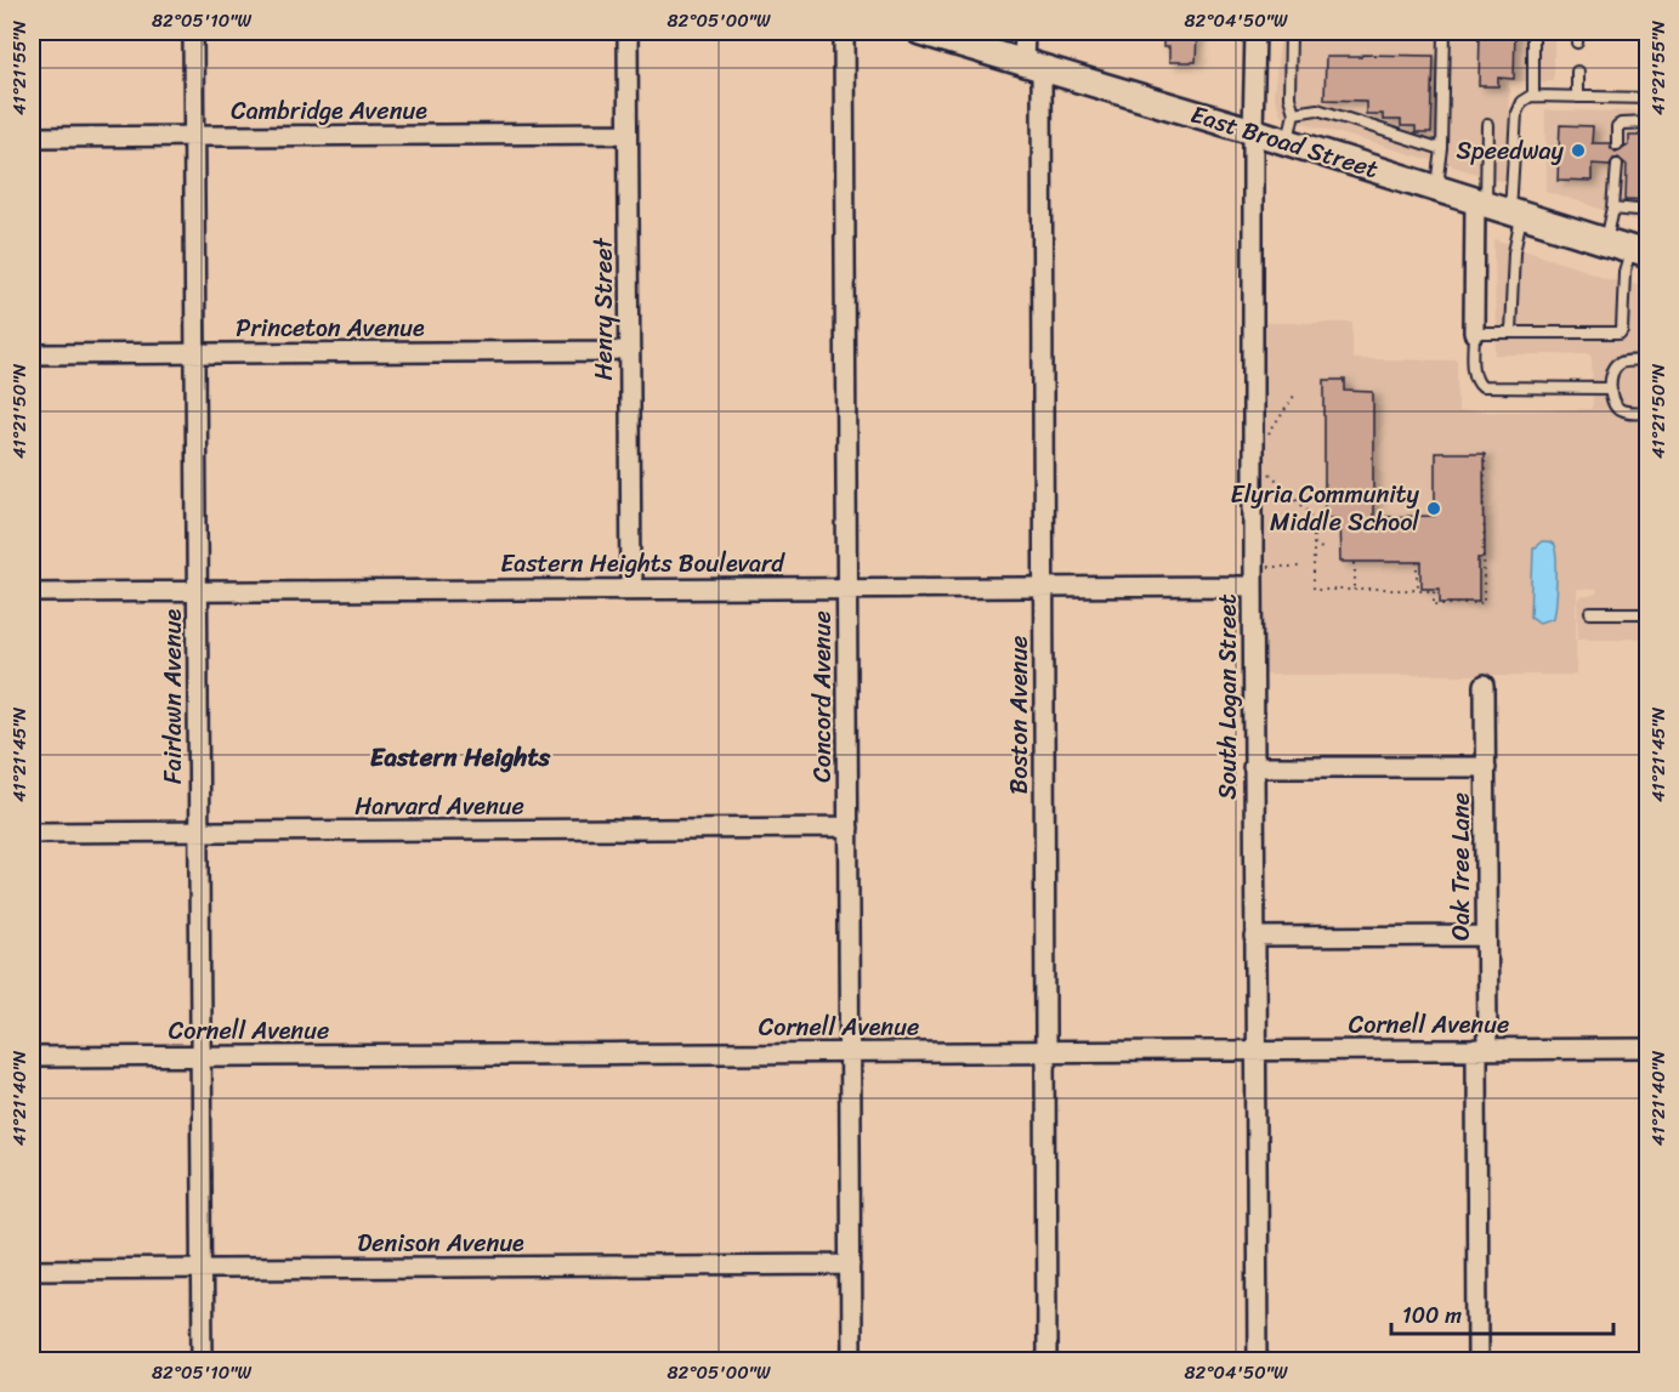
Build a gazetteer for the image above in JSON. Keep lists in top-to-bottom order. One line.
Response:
{"streets":{"street":["Cambridge Avenue","East Broad Street","Henry Street","Princeton Avenue","Eastern Heights Boulevard","Fairlawn Avenue","Concord Avenue","South Logan Street","Boston Avenue","Harvard Avenue","Oak Tree Lane","Cornell Avenue","Denison Avenue"]},"crossings":[["Cambridge Avenue","Henry Street"],["Cambridge Avenue","Fairlawn Avenue"],["East Broad Street","South Logan Street"],["East Broad Street","Boston Avenue"],["Henry Street","Princeton Avenue"],["Henry Street","Eastern Heights Boulevard"],["Princeton Avenue","Fairlawn Avenue"],["Eastern Heights Boulevard","Fairlawn Avenue"],["Eastern Heights Boulevard","Concord Avenue"],["Eastern Heights Boulevard","South Logan Street"],["Eastern Heights Boulevard","Boston Avenue"],["Fairlawn Avenue","Harvard Avenue"],["Fairlawn Avenue","Cornell Avenue"],["Fairlawn Avenue","Denison Avenue"],["Concord Avenue","Harvard Avenue"],["Concord Avenue","Cornell Avenue"],["Concord Avenue","Denison Avenue"],["South Logan Street","Cornell Avenue"],["Boston Avenue","Cornell Avenue"],["Oak Tree Lane","Cornell Avenue"]],"districts":["Eastern Heights"],"places":["Speedway","Elyria Community Middle School"],"scale_bar":"100 m","coordinates":["82°05'10\"W","82°05'00\"W","82°04'50\"W","41°21'55\"N","41°21'50\"N","41°21'45\"N","41°21'40\"N"]}
